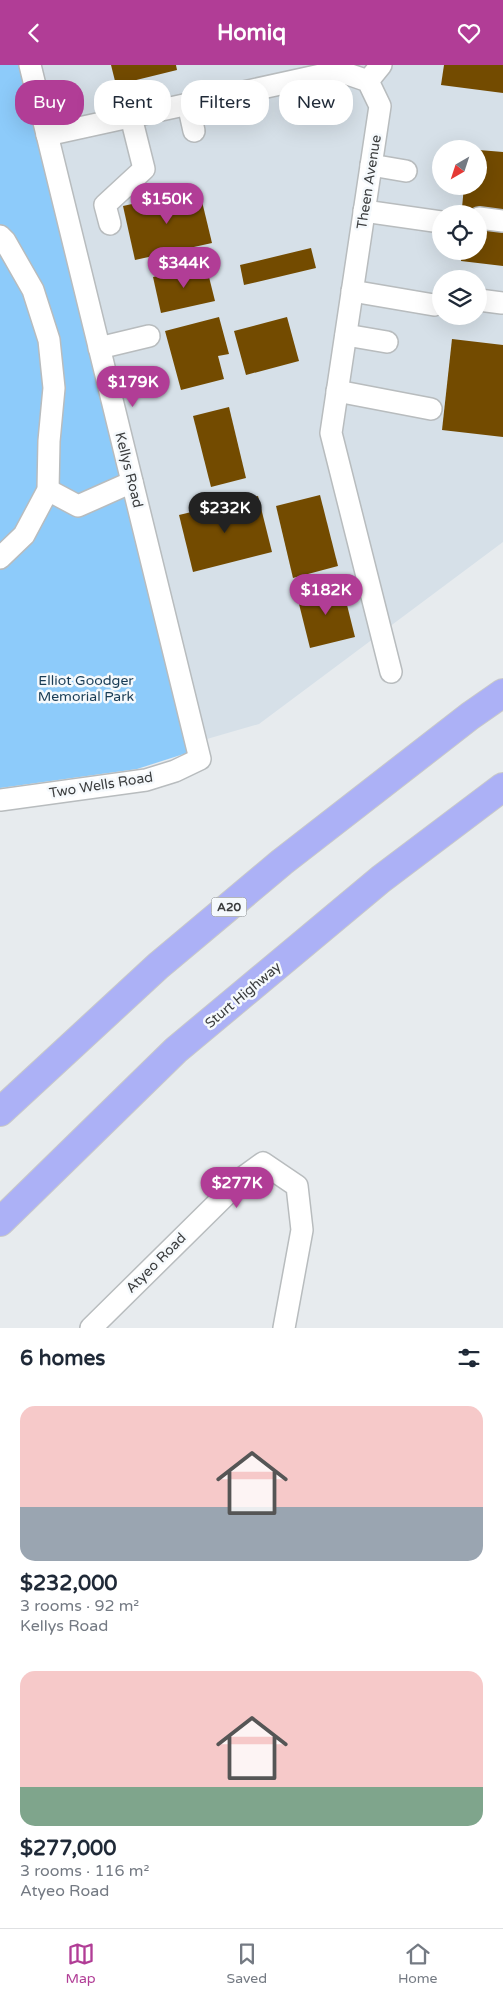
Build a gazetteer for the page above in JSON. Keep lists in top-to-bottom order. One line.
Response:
{"streets":{"highway":["A20","Sturt Highway"],"street":["Theen Avenue","Kellys Road","Two Wells Road","Atyeo Road"]},"crossings":[["Theen Avenue","Kellys Road"],["Kellys Road","Two Wells Road"]],"parks":["Elliot Goodger Memorial Park"],"north":"bottom left","page":{"header":"Homiq","chip":["Buy","Rent","Filters","New"],"price":["$150K","$344K","$179K","$232K","$182K","$277K"],"heading":"6 homes","list":[{"name":"$232,000","note":"3 rooms · 92 m² · Kellys Road"},{"name":"$277,000","note":"3 rooms · 116 m² · Atyeo Road"}],"tabs":["Map","Saved","Home"]}}
